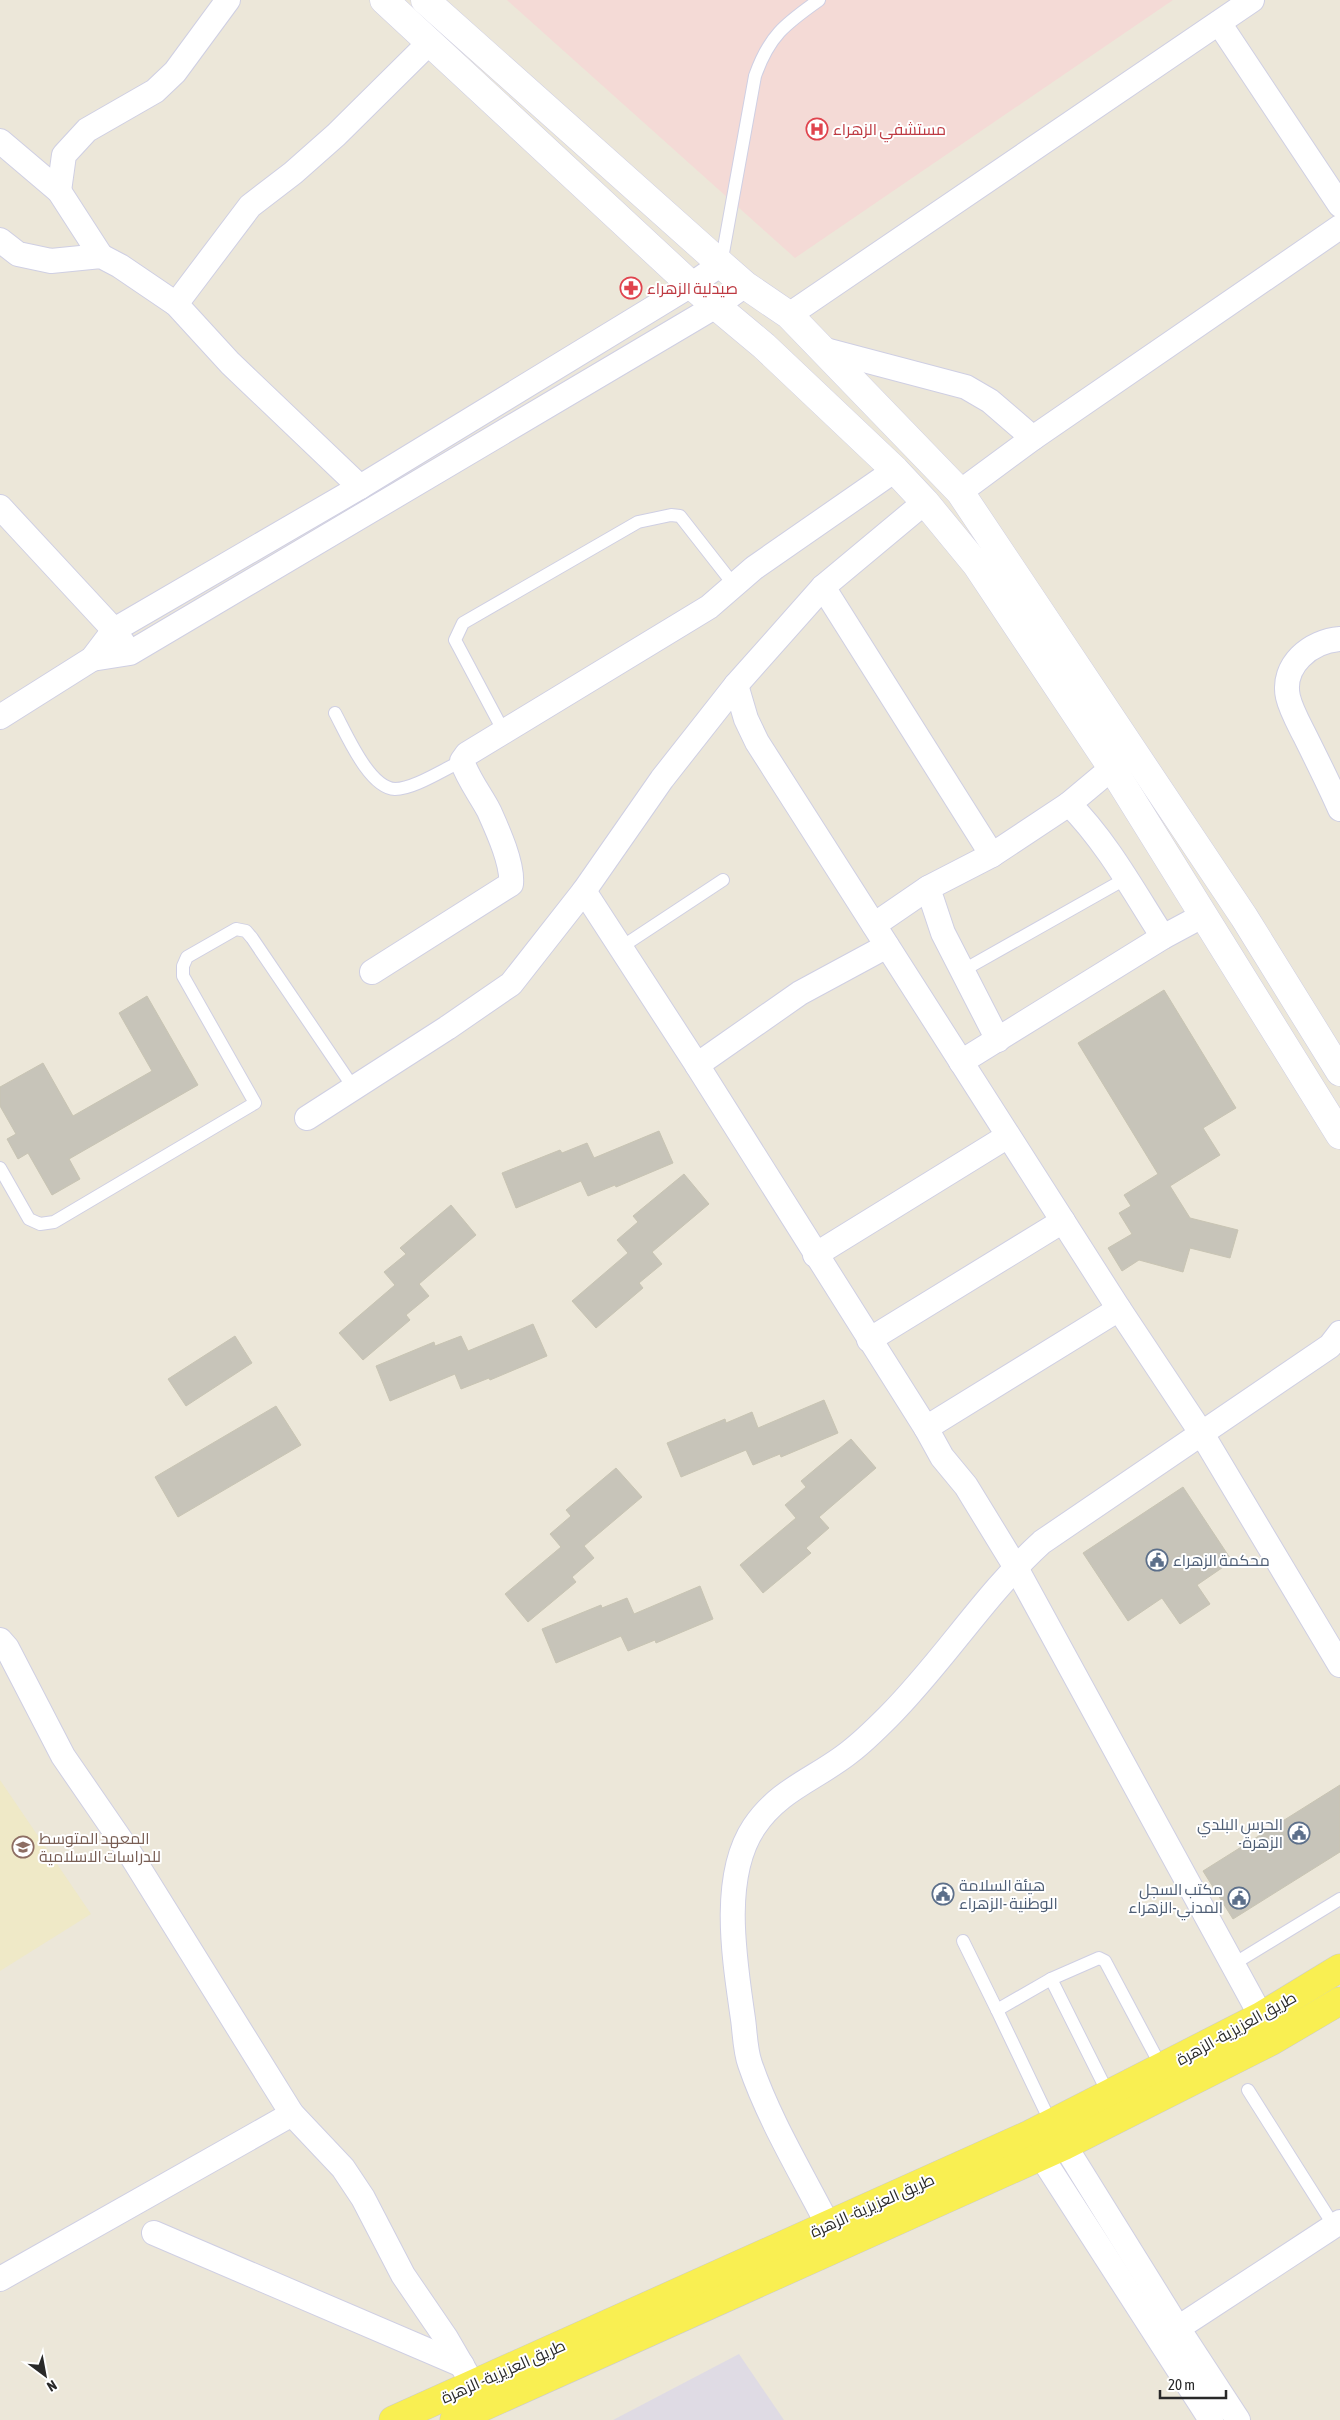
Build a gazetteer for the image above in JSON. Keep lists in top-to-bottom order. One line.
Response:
{"streets":{"main road":["طريق العزيزية- الزهرة"]},"places":{"hospital":["مستشفي الزهراء"],"pharmacy":["صيدلية الزهراء"],"public building":["محكمة الزهراء","الحرس البلدي -الزهرة","هيئة السلامة الوطنية -الزهراء","مكتب السجل المدني-الزهراء"],"school or university":["المعهد المتوسط للدراسات الاسلامية"]},"scale_bar":"20 m","north":"bottom right"}
